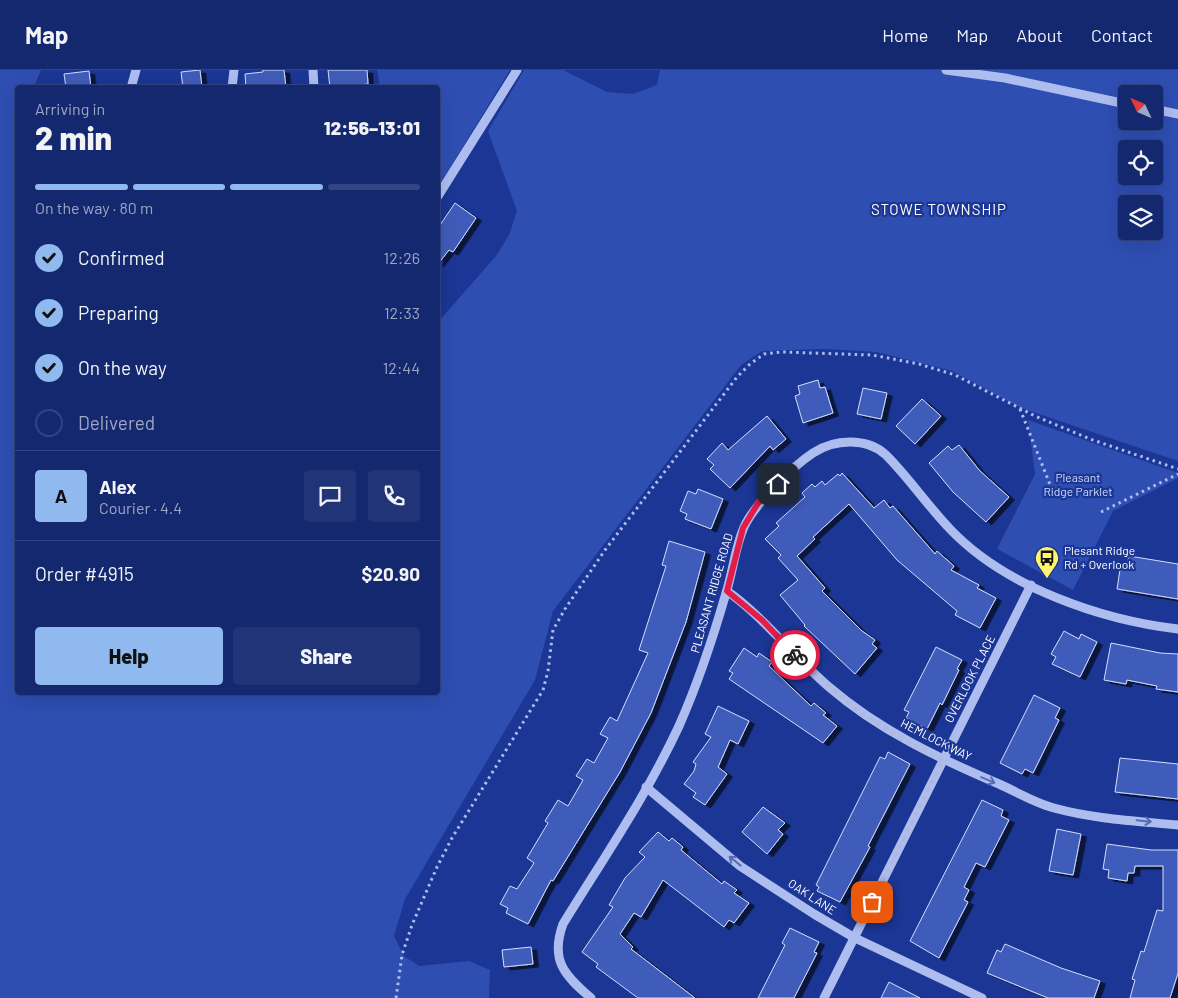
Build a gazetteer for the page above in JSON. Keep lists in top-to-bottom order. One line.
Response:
{"streets":{"street":["PLEASANT RIDGE ROAD","OVERLOOK PLACE","HEMLOCK WAY","OAK LANE"]},"crossings":[["PLEASANT RIDGE ROAD","OVERLOOK PLACE"],["PLEASANT RIDGE ROAD","HEMLOCK WAY"],["PLEASANT RIDGE ROAD","OAK LANE"],["OVERLOOK PLACE","HEMLOCK WAY"],["OVERLOOK PLACE","OAK LANE"]],"one_way":["HEMLOCK WAY","OAK LANE"],"districts":["STOWE TOWNSHIP"],"parks":["Pleasant Ridge Parklet"],"places":{"bus stop":["Plesant Ridge Rd + Overlook"]},"north":"top left","page":{"header":"Map","nav":["Home","Map","About","Contact"],"heading":["2 min","Arriving in","12:56–13:01"],"panel":["Alex","Courier · 4.4","Order #4915","$20.90"],"bar":"On the way · 80 m","list":[["Confirmed","12:26"],["Preparing","12:33"],["On the way","12:44"],"Delivered"],"round":"A","buttons":["Help","Share"]}}
